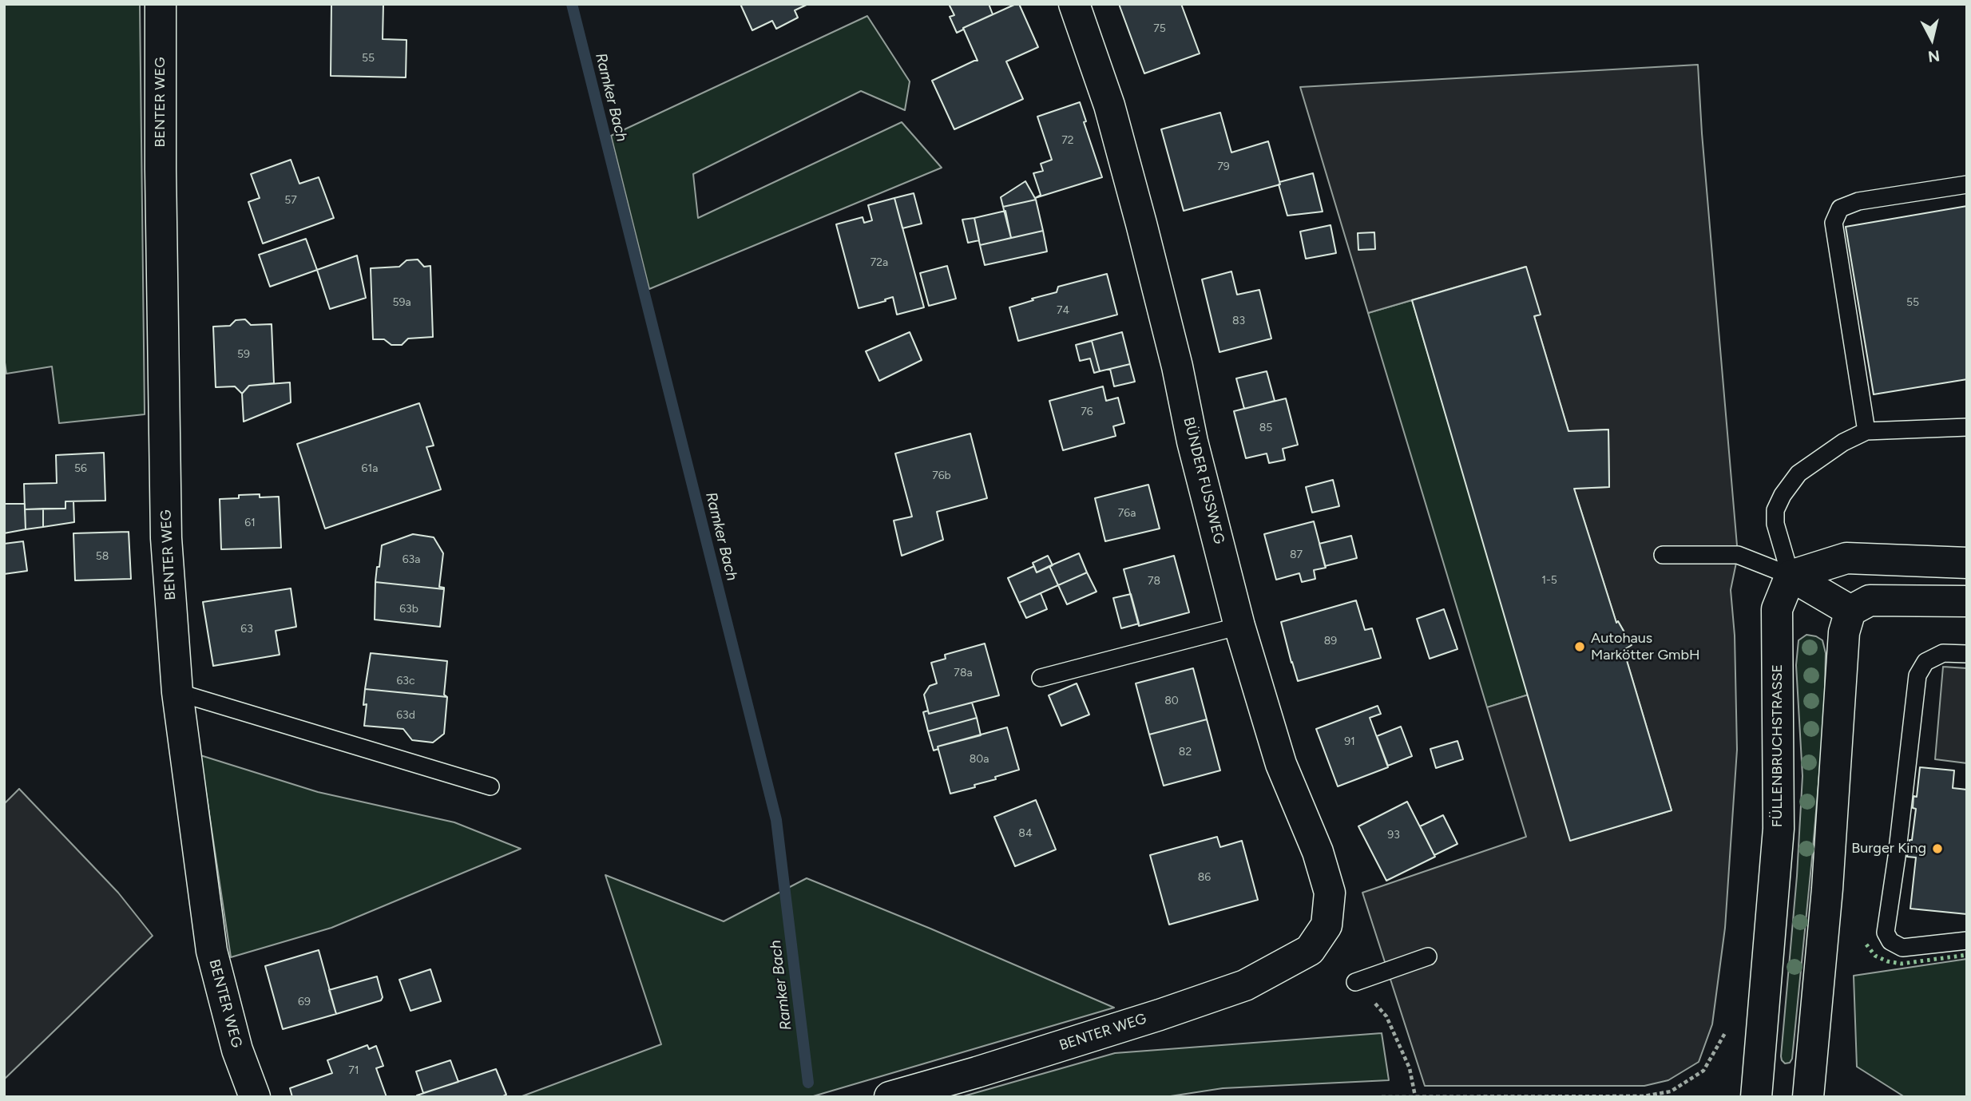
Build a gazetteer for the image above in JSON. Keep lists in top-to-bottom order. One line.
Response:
{"streets":{"street":["BENTER WEG","BÜNDER FUSSWEG","FÜLLENBRUCHSTRASSE"]},"crossings":[["BENTER WEG","BÜNDER FUSSWEG"]],"water":["Ramker Bach"],"places":["Autohaus Markötter GmbH","Burger King"],"house_numbers":["75","55","72","79","57","72a","59a","55","74","83","59","76","85","56","61a","76b","76a","61","87","58","63a","1-5","78","63b","63","89","78a","63c","80","63d","91","82","80a","84","93","86","69","71"],"north":"bottom"}
